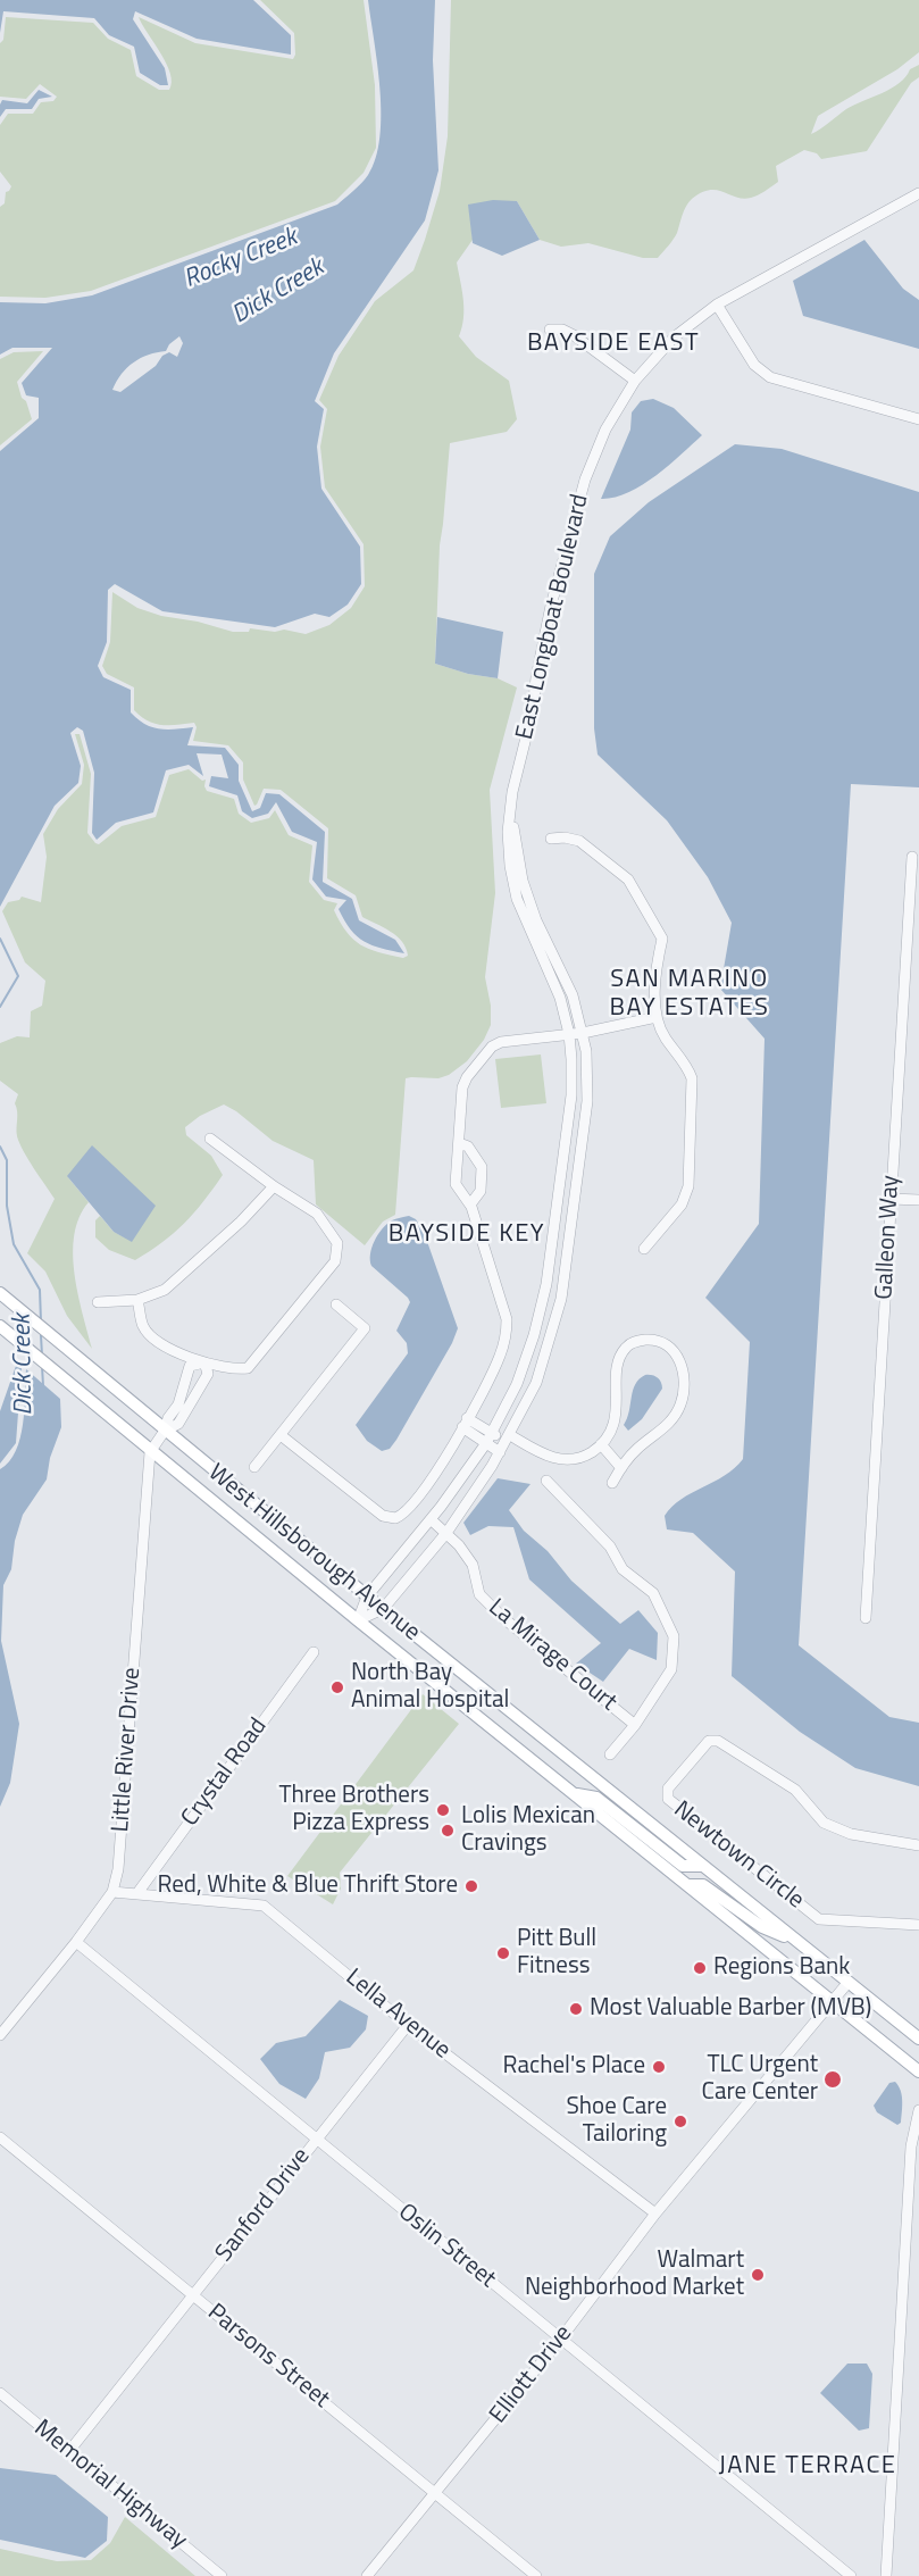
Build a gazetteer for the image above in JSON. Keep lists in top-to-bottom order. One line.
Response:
{"streets":{"main road":["West Hillsborough Avenue"],"street":["East Longboat Boulevard","Galleon Way","La Mirage Court","Little River Drive","Crystal Road","Newtown Circle","Lella Avenue","Sanford Drive","Oslin Street","Parsons Street","Elliott Drive","Memorial Highway"]},"crossings":[["East Longboat Boulevard","West Hillsborough Avenue"],["East Longboat Boulevard","La Mirage Court"],["West Hillsborough Avenue","Little River Drive"],["West Hillsborough Avenue","Elliott Drive"],["Little River Drive","Lella Avenue"],["Little River Drive","Oslin Street"],["Crystal Road","Lella Avenue"],["Lella Avenue","Sanford Drive"],["Lella Avenue","Elliott Drive"],["Sanford Drive","Oslin Street"],["Sanford Drive","Parsons Street"],["Sanford Drive","Memorial Highway"],["Oslin Street","Elliott Drive"],["Parsons Street","Elliott Drive"]],"districts":["BAYSIDE EAST","SAN MARINO BAY ESTATES","BAYSIDE KEY","JANE TERRACE"],"water":["Rocky Creek","Dick Creek"],"places":["North Bay Animal Hospital","Three Brothers Pizza Express","Lolis Mexican Cravings","Red, White & Blue Thrift Store","Pitt Bull Fitness","Regions Bank","Most Valuable Barber (MVB)","Rachel's Place","TLC Urgent Care Center","Shoe Care Tailoring","Walmart Neighborhood Market"]}
